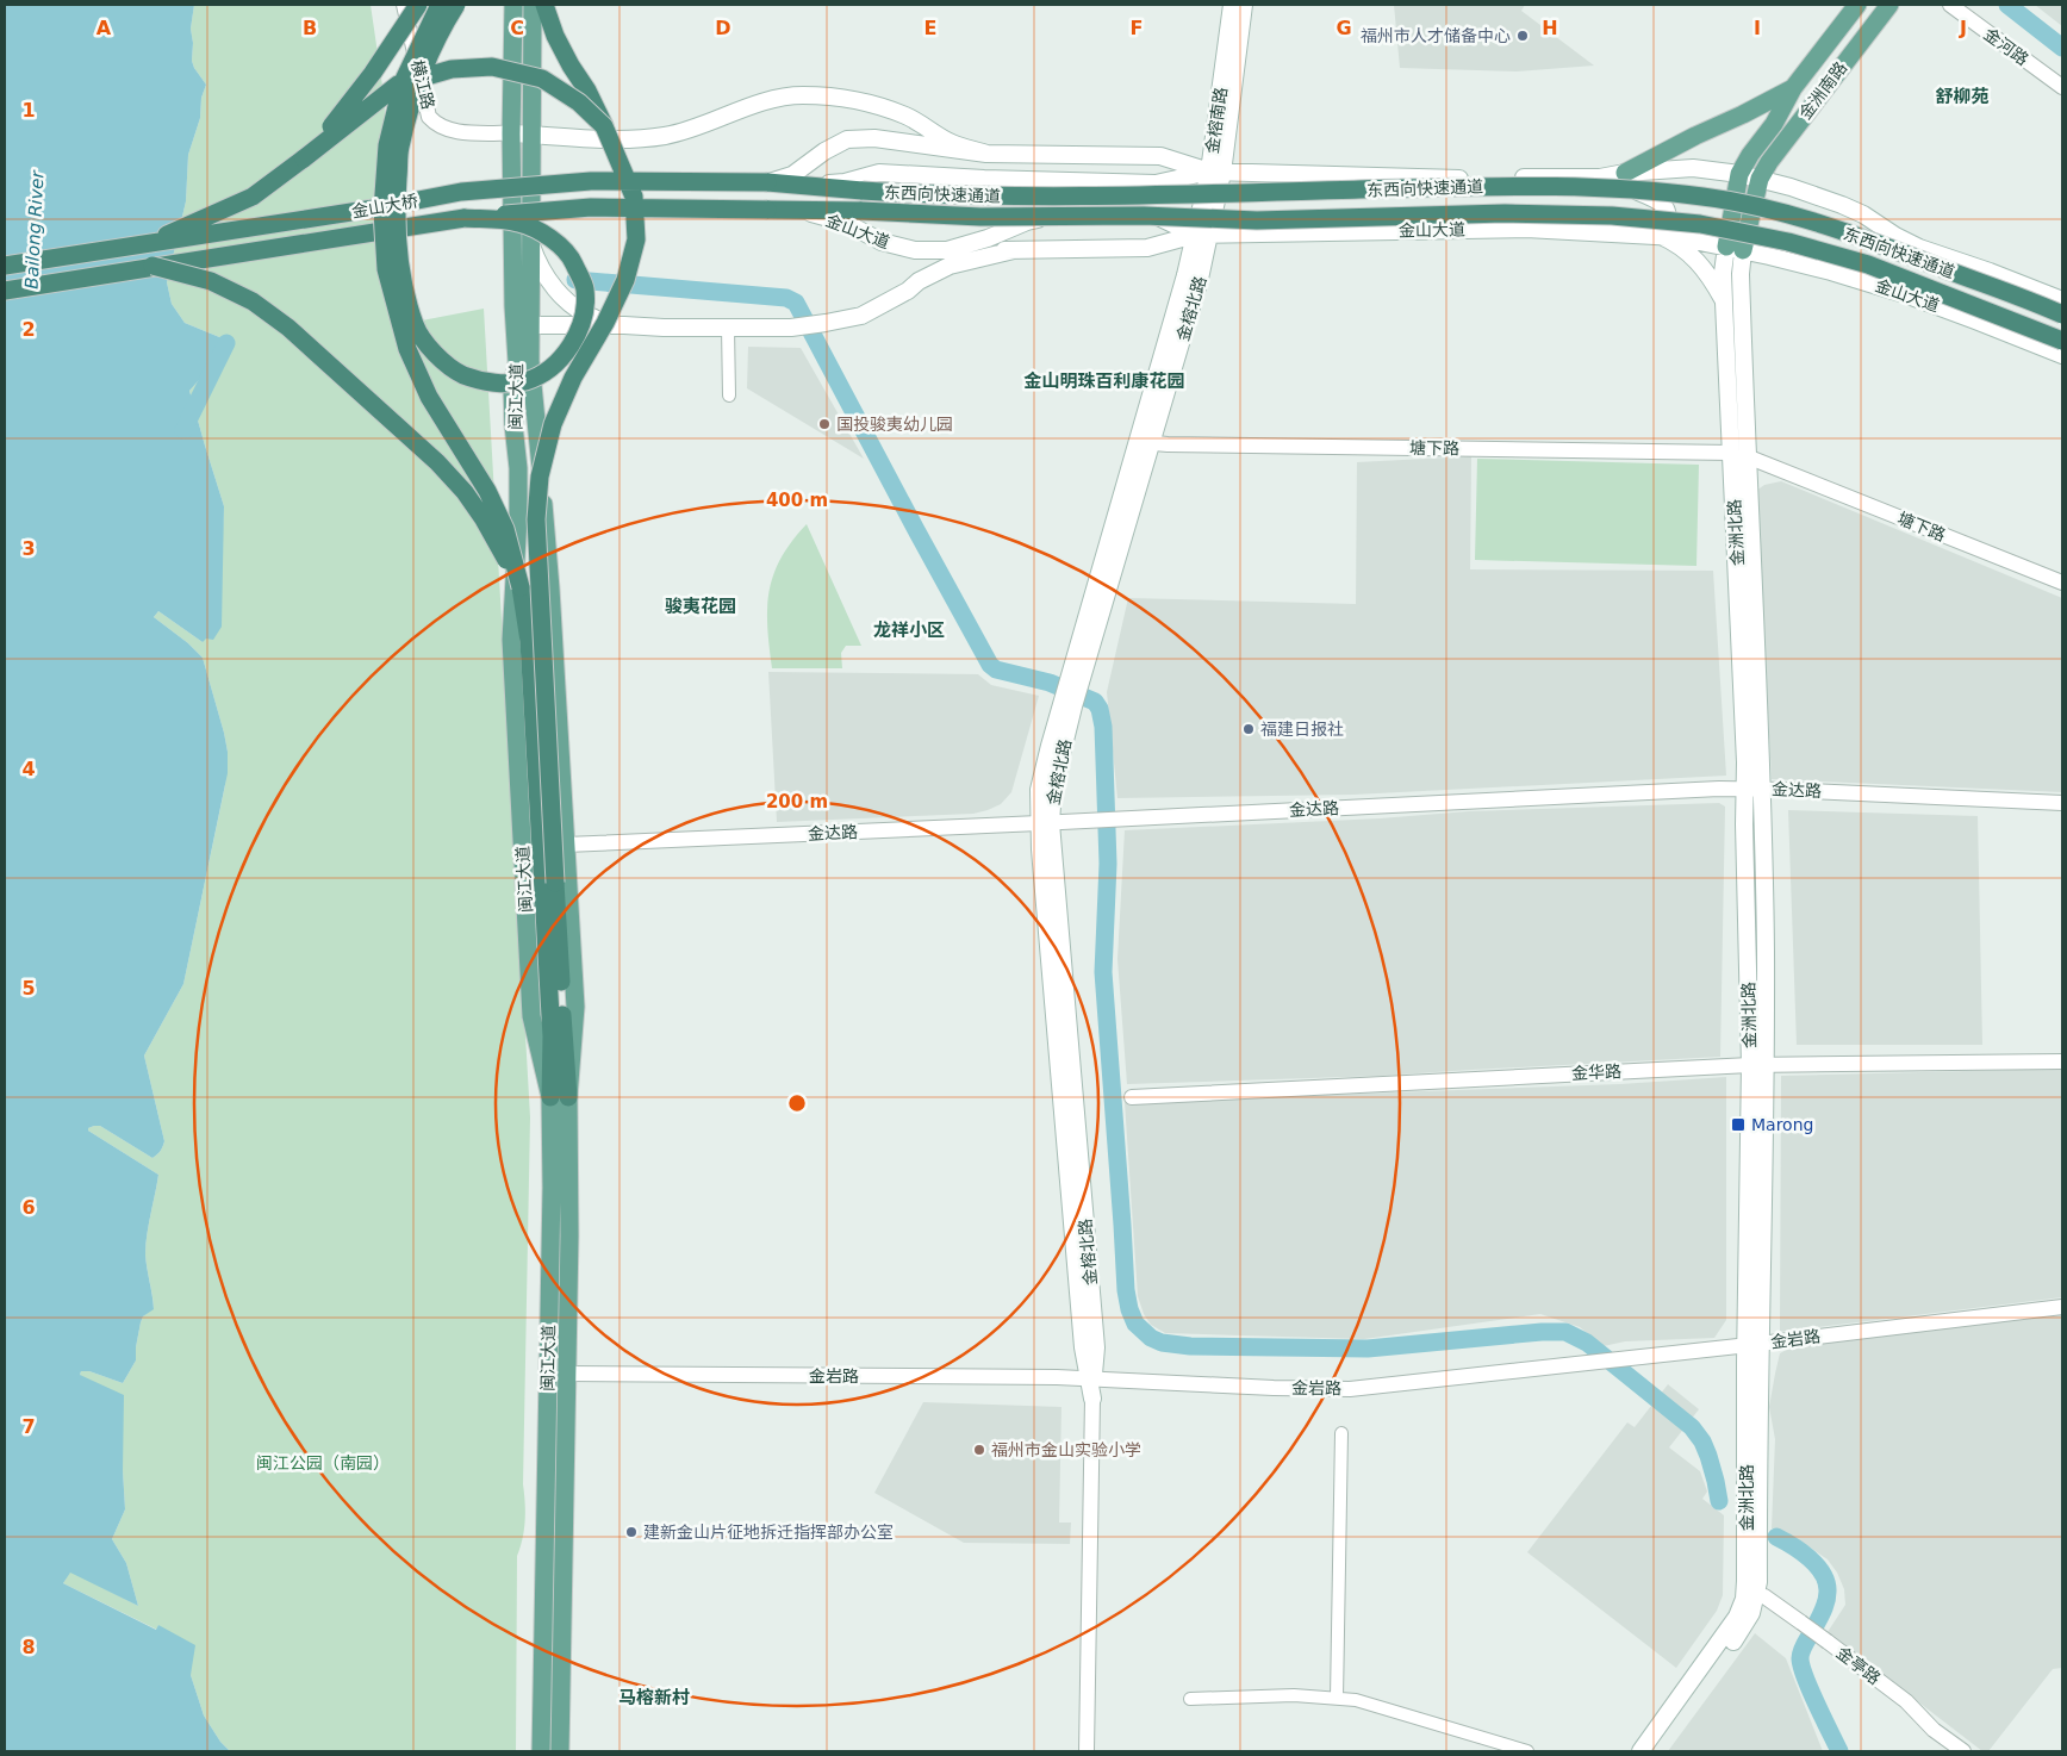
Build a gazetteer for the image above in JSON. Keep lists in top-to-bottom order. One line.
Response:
{"streets":{"highway":["东西向快速通道","金山大桥"],"main road":["金洲南路","金榕南路","金山大道","金榕北路","闽江大道","金洲北路"],"street":["金河路","横江路","塘下路","金达路","金华路","金岩路","金亭路"]},"crossings":[["横江路","闽江大道"],["金洲南路","金山大道"],["金洲南路","金洲北路"],["金榕南路","金山大道"],["金榕南路","金榕北路"],["东西向快速通道","金山大桥"],["东西向快速通道","金山大道"],["金山大道","金榕北路"],["金山大道","金洲北路"],["金榕北路","塘下路"],["金榕北路","金达路"],["金榕北路","金岩路"],["闽江大道","金达路"],["闽江大道","金岩路"],["塘下路","金洲北路"],["金洲北路","金达路"],["金洲北路","金华路"],["金洲北路","金岩路"],["金洲北路","金亭路"]],"districts":["舒柳苑","金山明珠百利康花园","骏夷花园","龙祥小区","马榕新村"],"water":["Bailong River"],"parks":["闽江公园（南园）"],"places":{"other":["福州市人才储备中心","国投骏夷幼儿园","福建日报社","福州市金山实验小学","建新金山片征地拆迁指挥部办公室"],"transit":["Marong"]},"grid":{"columns":["A","B","C","D","E","F","G","H","I","J"],"rows":["1","2","3","4","5","6","7","8"]},"rings":["400 m","200 m"]}
